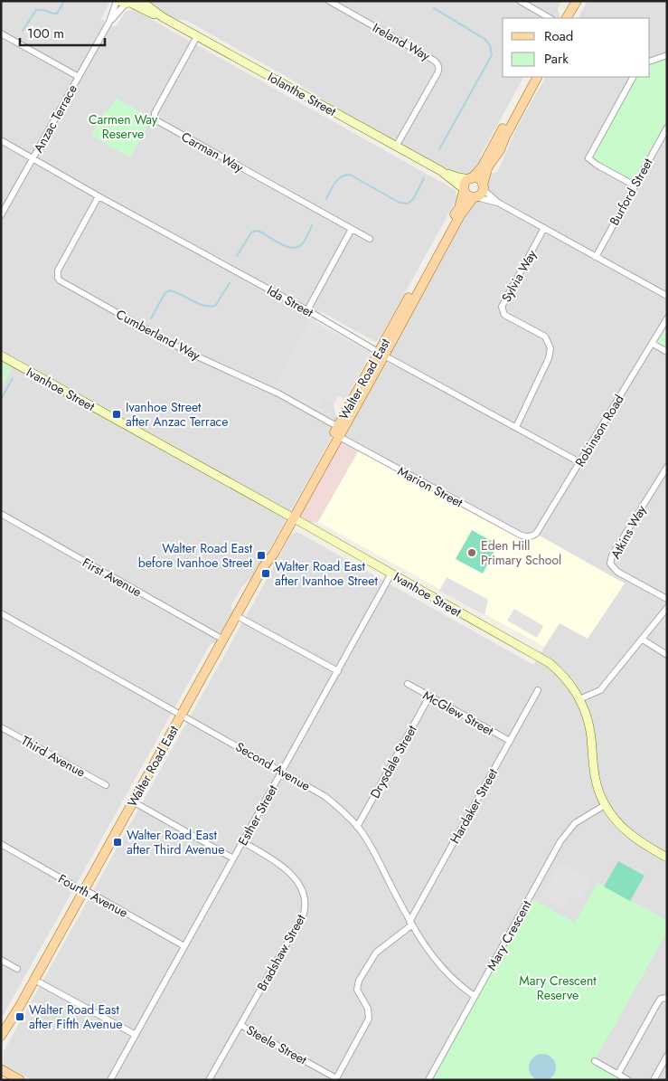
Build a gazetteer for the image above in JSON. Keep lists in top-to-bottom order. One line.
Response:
{"streets":{"main road":["Walter Road East"],"street":["Ireland Way","Iolanthe Street","Anzac Terrace","Carman Way","Burford Street","Sylvia Way","Ida Street","Cumberland Way","Ivanhoe Street","Robinson Road","Marion Street","Atkins Way","First Avenue","McGlew Street","Third Avenue","Drysdale Street","Second Avenue","Hardaker Street","Esther Street","Fourth Avenue","Mary Crescent","Bradshaw Street","Steele Street"]},"crossings":[["Ireland Way","Iolanthe Street"],["Iolanthe Street","Anzac Terrace"],["Iolanthe Street","Carman Way"],["Iolanthe Street","Walter Road East"],["Anzac Terrace","Ida Street"],["Sylvia Way","Ida Street"],["Ida Street","Cumberland Way"],["Ida Street","Walter Road East"],["Ida Street","Robinson Road"],["Cumberland Way","Walter Road East"],["Cumberland Way","Marion Street"],["Walter Road East","Ivanhoe Street"],["Walter Road East","Marion Street"],["Walter Road East","First Avenue"],["Walter Road East","Second Avenue"],["Walter Road East","Fourth Avenue"],["Ivanhoe Street","Esther Street"],["Ivanhoe Street","Mary Crescent"],["Robinson Road","Marion Street"],["McGlew Street","Drysdale Street"],["McGlew Street","Hardaker Street"],["Drysdale Street","Second Avenue"],["Second Avenue","Hardaker Street"],["Second Avenue","Esther Street"],["Second Avenue","Mary Crescent"],["Esther Street","Fourth Avenue"],["Esther Street","Bradshaw Street"],["Bradshaw Street","Steele Street"]],"parks":["Carmen Way Reserve","Mary Crescent Reserve"],"places":{"transit":["Ivanhoe Street after Anzac Terrace","Walter Road East before Ivanhoe Street","Walter Road East after Ivanhoe Street","Walter Road East after Third Avenue","Walter Road East after Fifth Avenue"],"other":["Eden Hill Primary School"]},"legend":["Road","Park"],"scale_bar":"100 m"}
